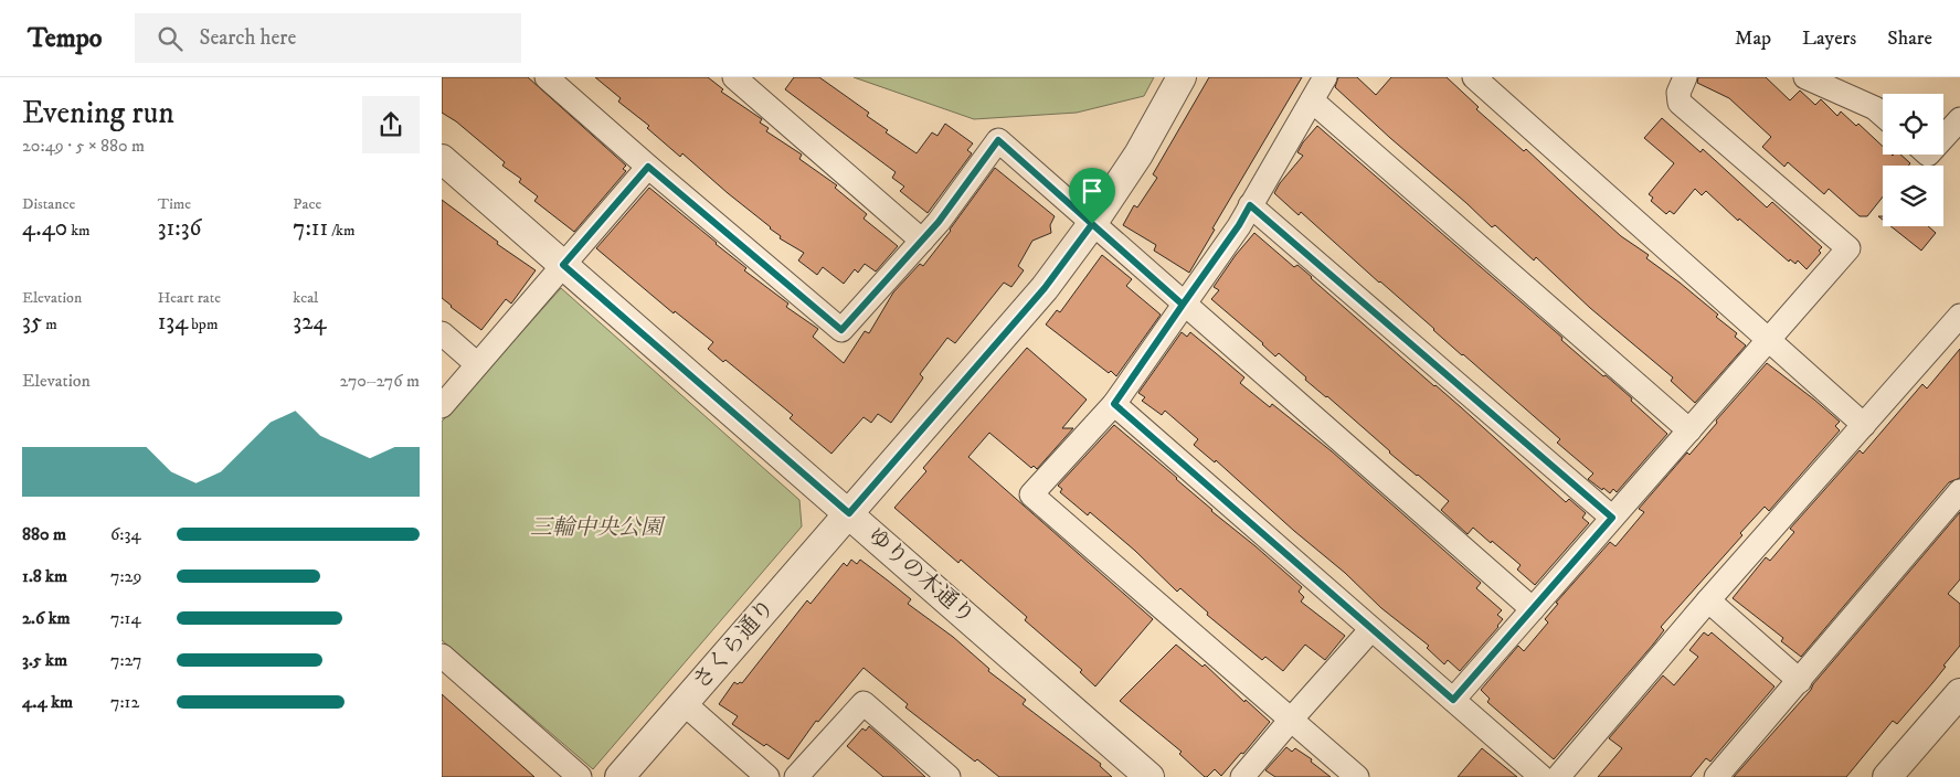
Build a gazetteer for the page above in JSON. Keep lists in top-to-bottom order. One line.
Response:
{"streets":{"street":["ゆりの木通り","さくら通り"]},"crossings":[["ゆりの木通り","さくら通り"]],"parks":["三輪中央公園"],"page":{"header":"Tempo","search":"Search here","nav":["Map","Layers","Share"],"heading":["Evening run","20:49 · 5 × 880 m"],"stats":[["Distance","4.40 km"],["Time","31:36"],["Pace","7:11 /km"],["Elevation","35 m"],["Heart rate","134 bpm"],["kcal","324"]],"chart":["Elevation","270–276 m"],"list":[{"name":"880 m","note":"6:34"},{"name":"1.8 km","note":"7:29"},{"name":"2.6 km","note":"7:14"},{"name":"3.5 km","note":"7:27"},{"name":"4.4 km","note":"7:12"}]}}
